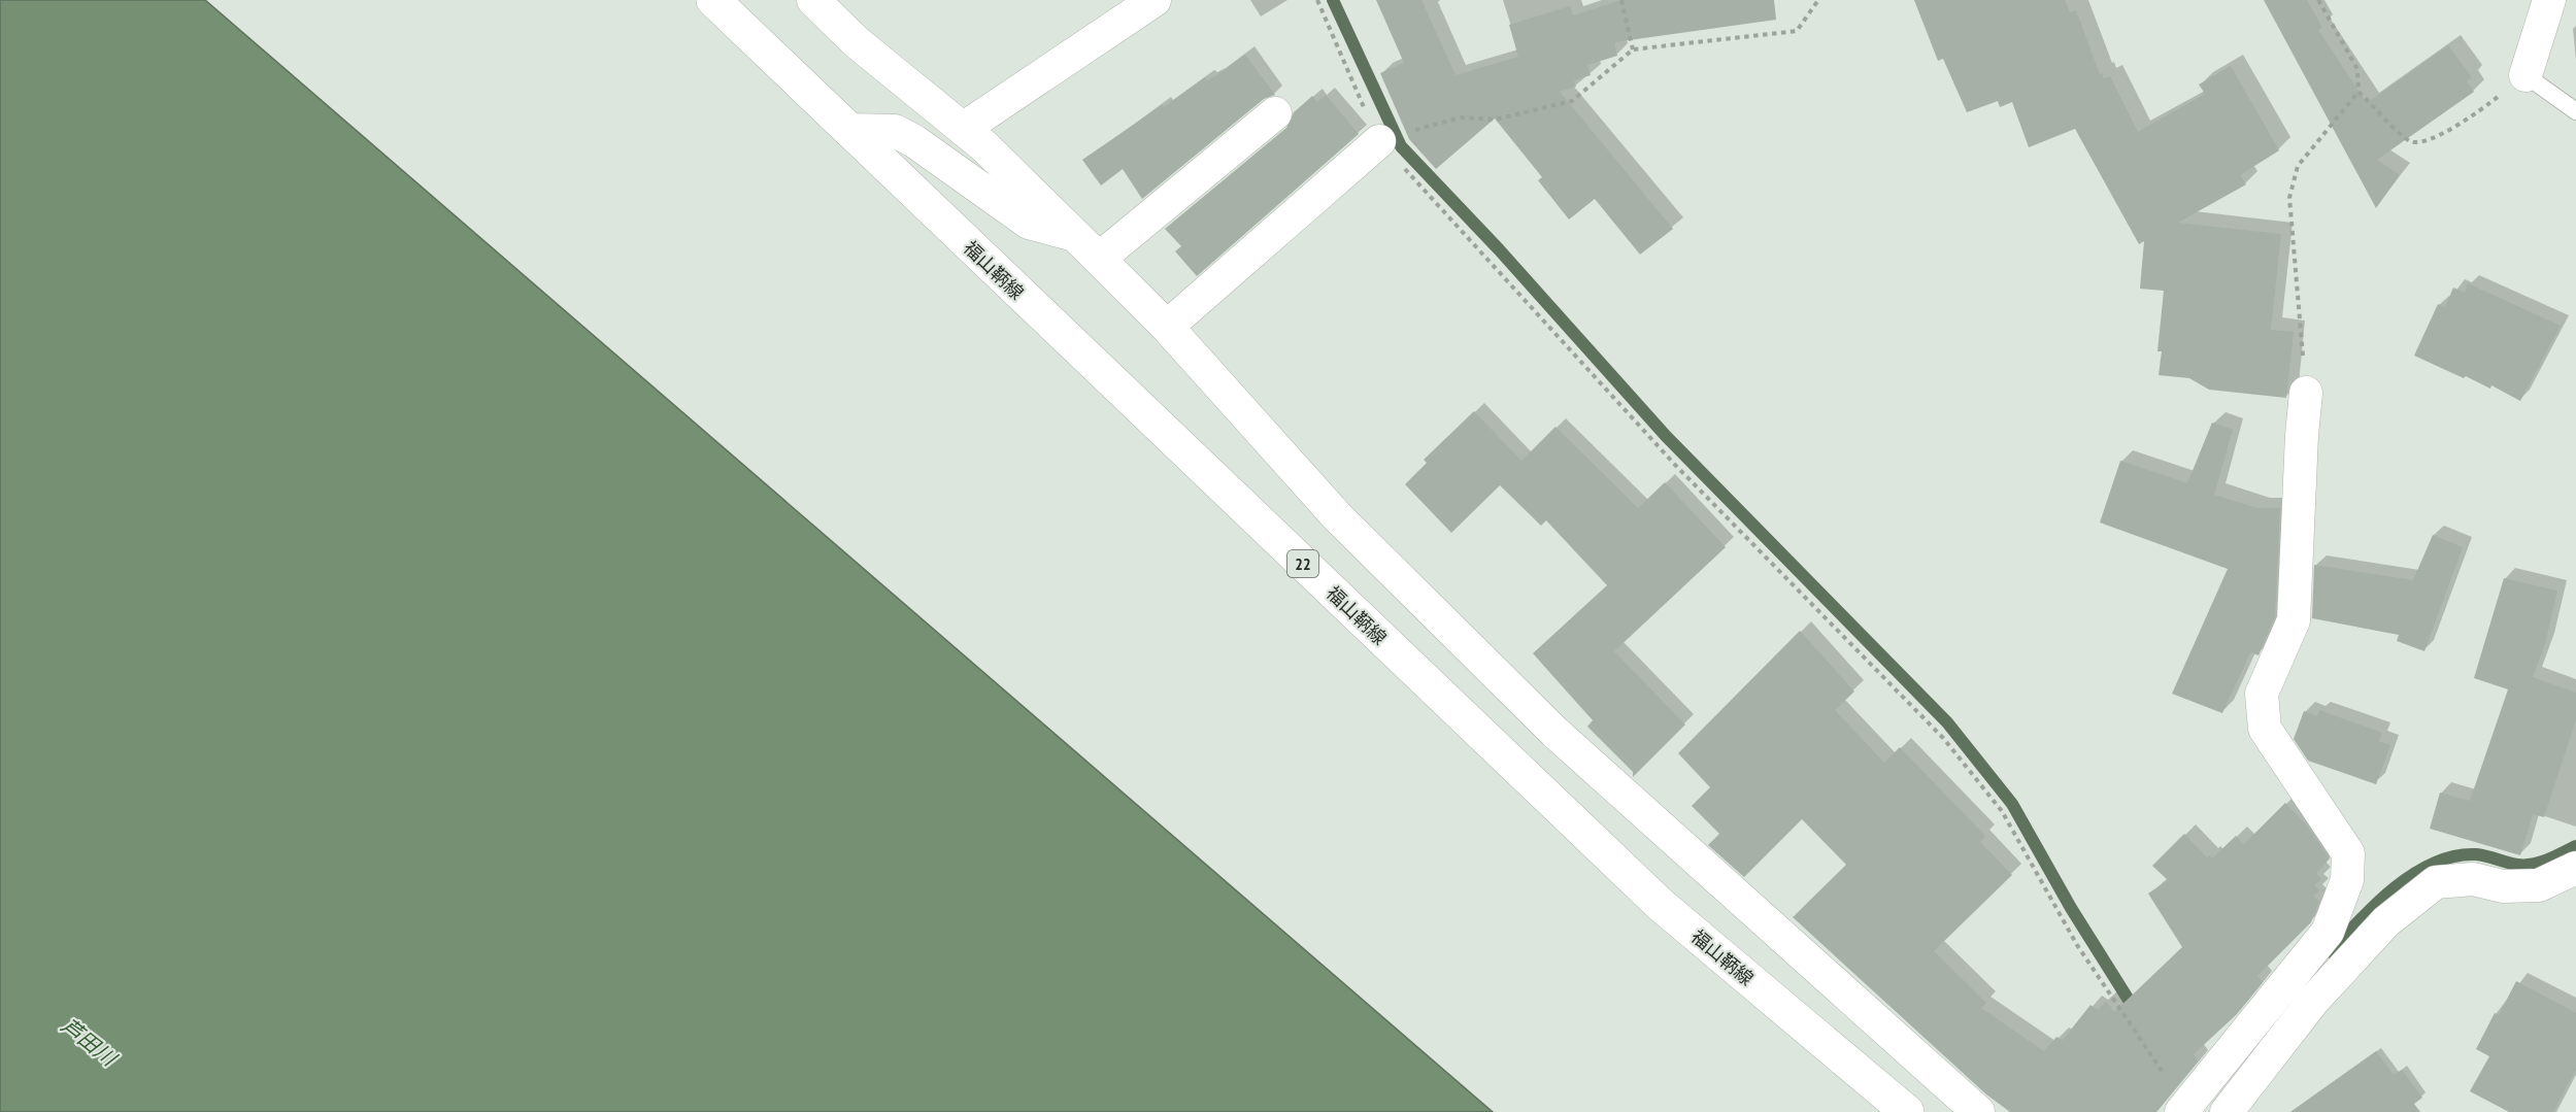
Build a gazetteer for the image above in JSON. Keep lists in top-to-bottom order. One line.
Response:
{"streets":{"main road":["福山鞆線","22"]},"water":["芦田川"]}
